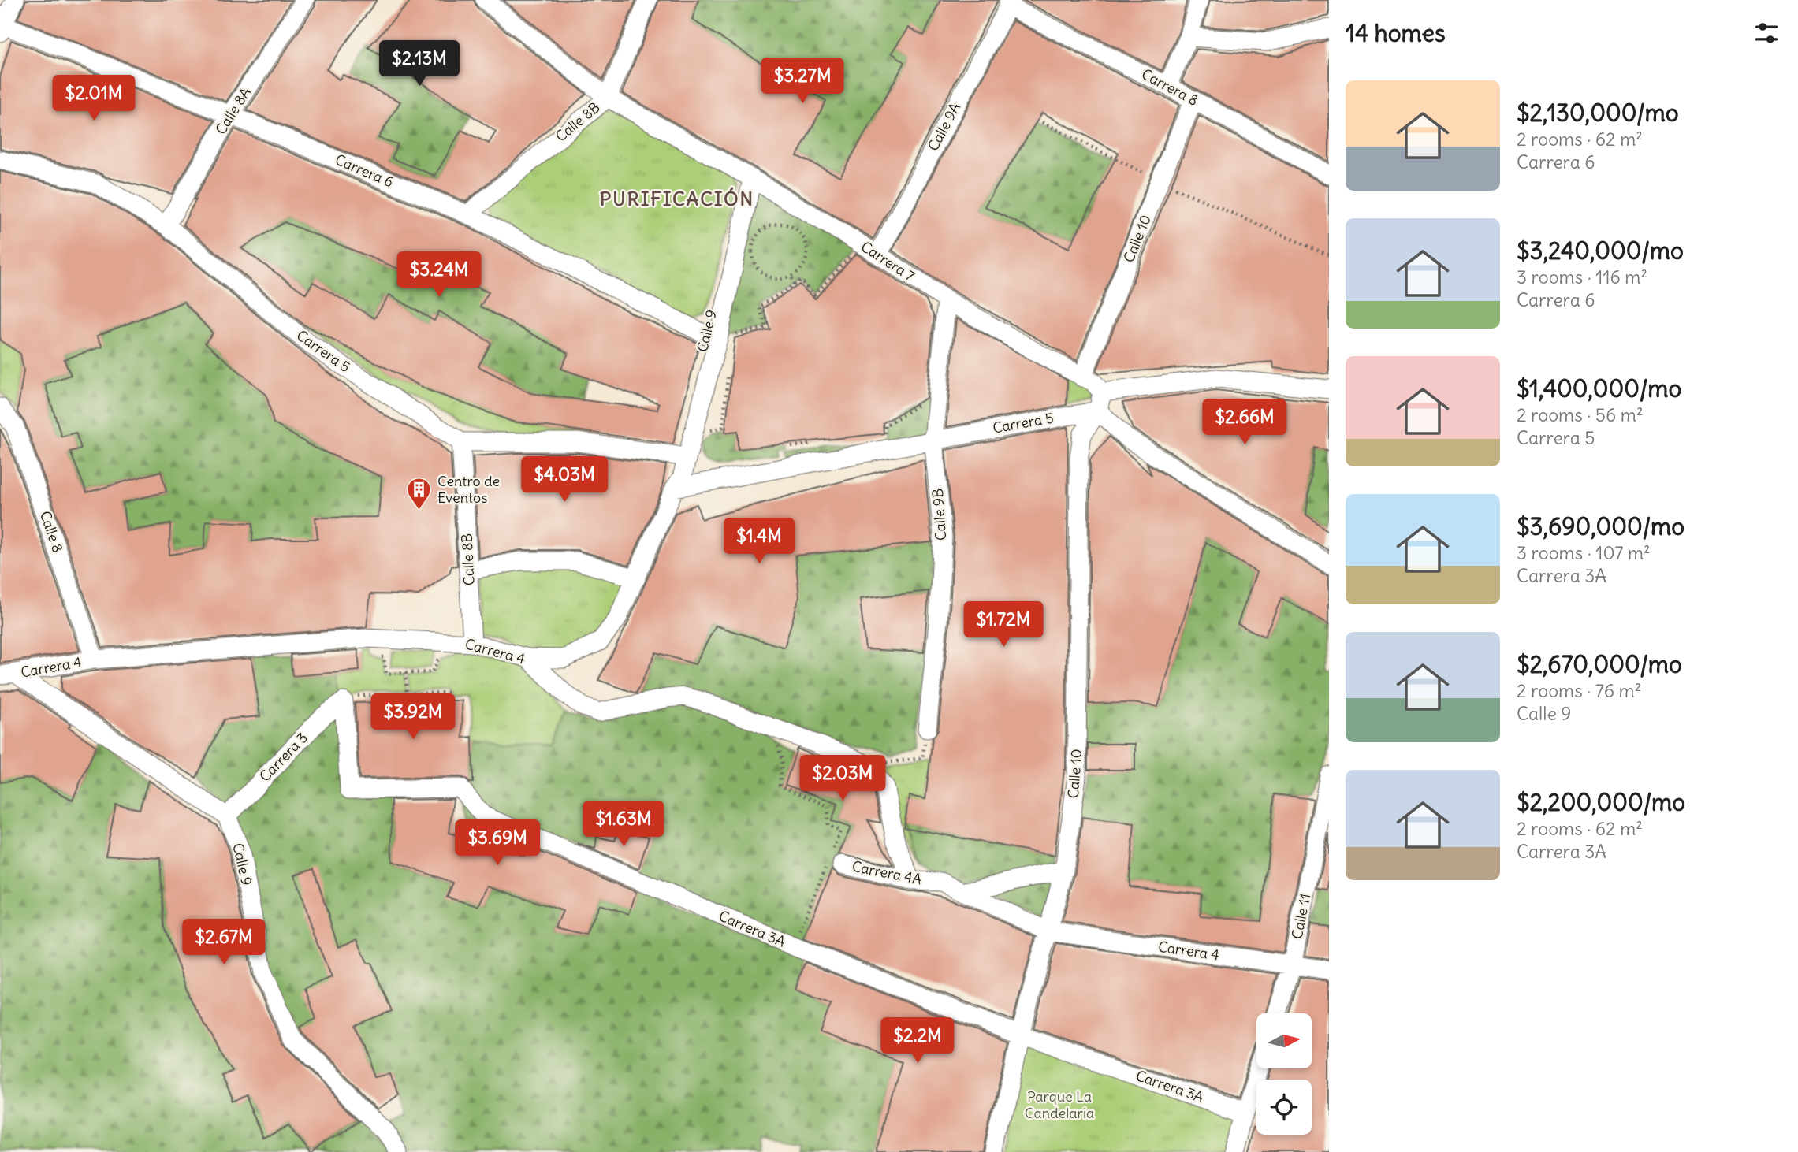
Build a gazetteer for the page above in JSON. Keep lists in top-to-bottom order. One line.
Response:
{"streets":{"street":["Carrera 8","Calle 8A","Calle 8B","Calle 9A","Carrera 6","Calle 10","Carrera 7","Calle 9","Carrera 5","Calle 9B","Calle 8","Carrera 4","Carrera 3","Carrera 4A","Calle 11","Carrera 3A"]},"crossings":[["Carrera 8","Calle 9A"],["Carrera 8","Calle 10"],["Calle 8A","Carrera 6"],["Calle 8A","Carrera 5"],["Calle 8B","Carrera 6"],["Calle 8B","Carrera 7"],["Calle 8B","Carrera 5"],["Calle 8B","Carrera 4"],["Calle 9A","Carrera 7"],["Carrera 6","Calle 9"],["Calle 10","Carrera 7"],["Calle 10","Carrera 5"],["Calle 10","Carrera 4"],["Calle 10","Carrera 4A"],["Calle 10","Carrera 3A"],["Carrera 7","Calle 9"],["Carrera 7","Calle 9B"],["Calle 9","Carrera 5"],["Calle 9","Carrera 4"],["Calle 9","Carrera 3"],["Carrera 5","Calle 9B"],["Calle 8","Carrera 4"],["Carrera 4","Carrera 4A"],["Carrera 4","Calle 11"],["Carrera 3","Carrera 3A"]],"districts":["PURIFICACIÓN"],"parks":["Parque La Candelaria"],"places":{"building":["Centro de Eventos"]},"north":"right","page":{"heading":"14 homes","price":["$2.13M","$3.27M","$2.01M","$3.24M","$2.66M","$4.03M","$1.4M","$1.72M","$3.92M","$2.03M","$1.63M","$3.69M","$2.67M","$2.2M"],"list":[{"name":"$2,130,000/mo","note":"2 rooms · 62 m² · Carrera 6"},{"name":"$3,240,000/mo","note":"3 rooms · 116 m² · Carrera 6"},{"name":"$1,400,000/mo","note":"2 rooms · 56 m² · Carrera 5"},{"name":"$3,690,000/mo","note":"3 rooms · 107 m² · Carrera 3A"},{"name":"$2,670,000/mo","note":"2 rooms · 76 m² · Calle 9"},{"name":"$2,200,000/mo","note":"2 rooms · 62 m² · Carrera 3A"}]}}
